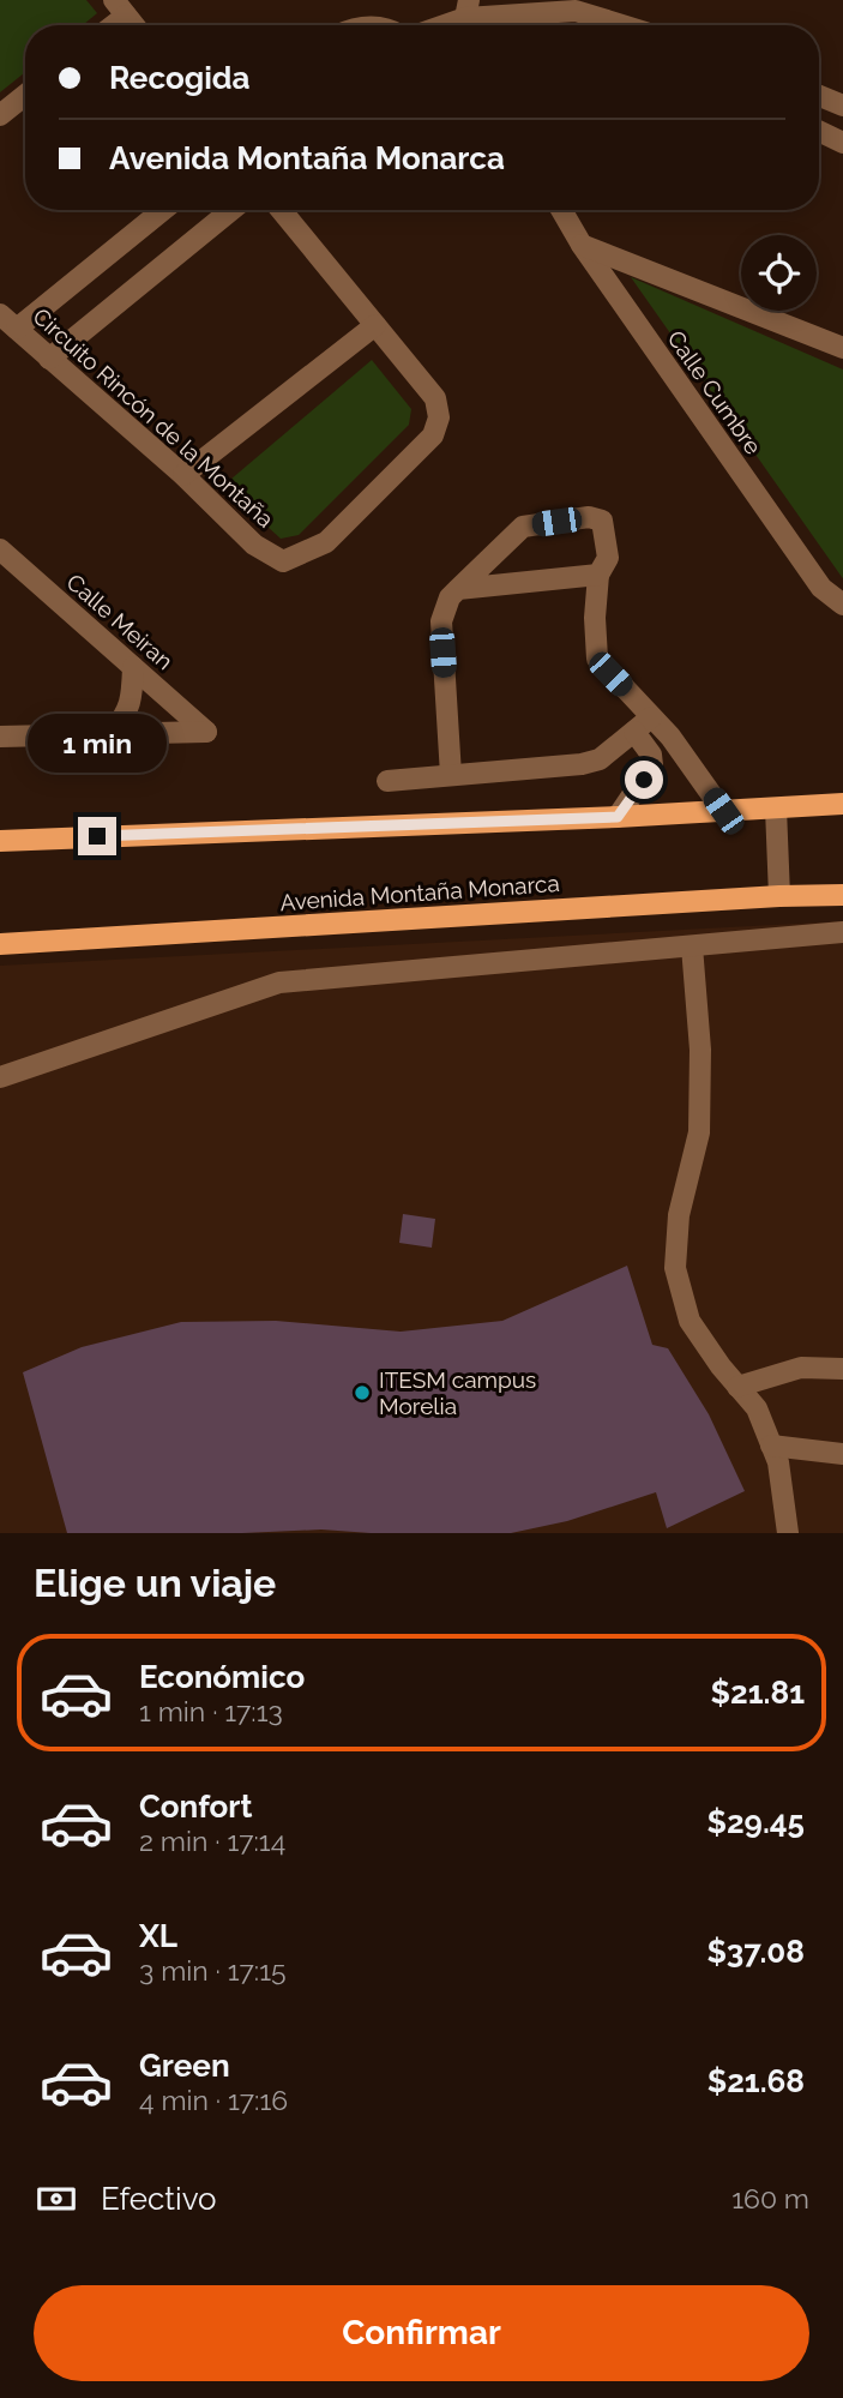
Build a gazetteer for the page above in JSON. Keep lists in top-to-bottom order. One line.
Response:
{"streets":{"main road":["Avenida Montaña Monarca"],"street":["Calle Cumbre","Circuito Rincón de la Montaña","Calle Meiran"]},"places":["ITESM campus Morelia"],"page":{"banner":["Recogida","Avenida Montaña Monarca"],"bubble":"1 min","heading":"Elige un viaje","list":[{"name":"Económico","note":"1 min · 17:13","value":"$21.81"},{"name":"Confort","note":"2 min · 17:14","value":"$29.45"},{"name":"XL","note":"3 min · 17:15","value":"$37.08"},{"name":"Green","note":"4 min · 17:16","value":"$21.68"}],"pay":["Efectivo","160 m"],"buttons":"Confirmar"}}
